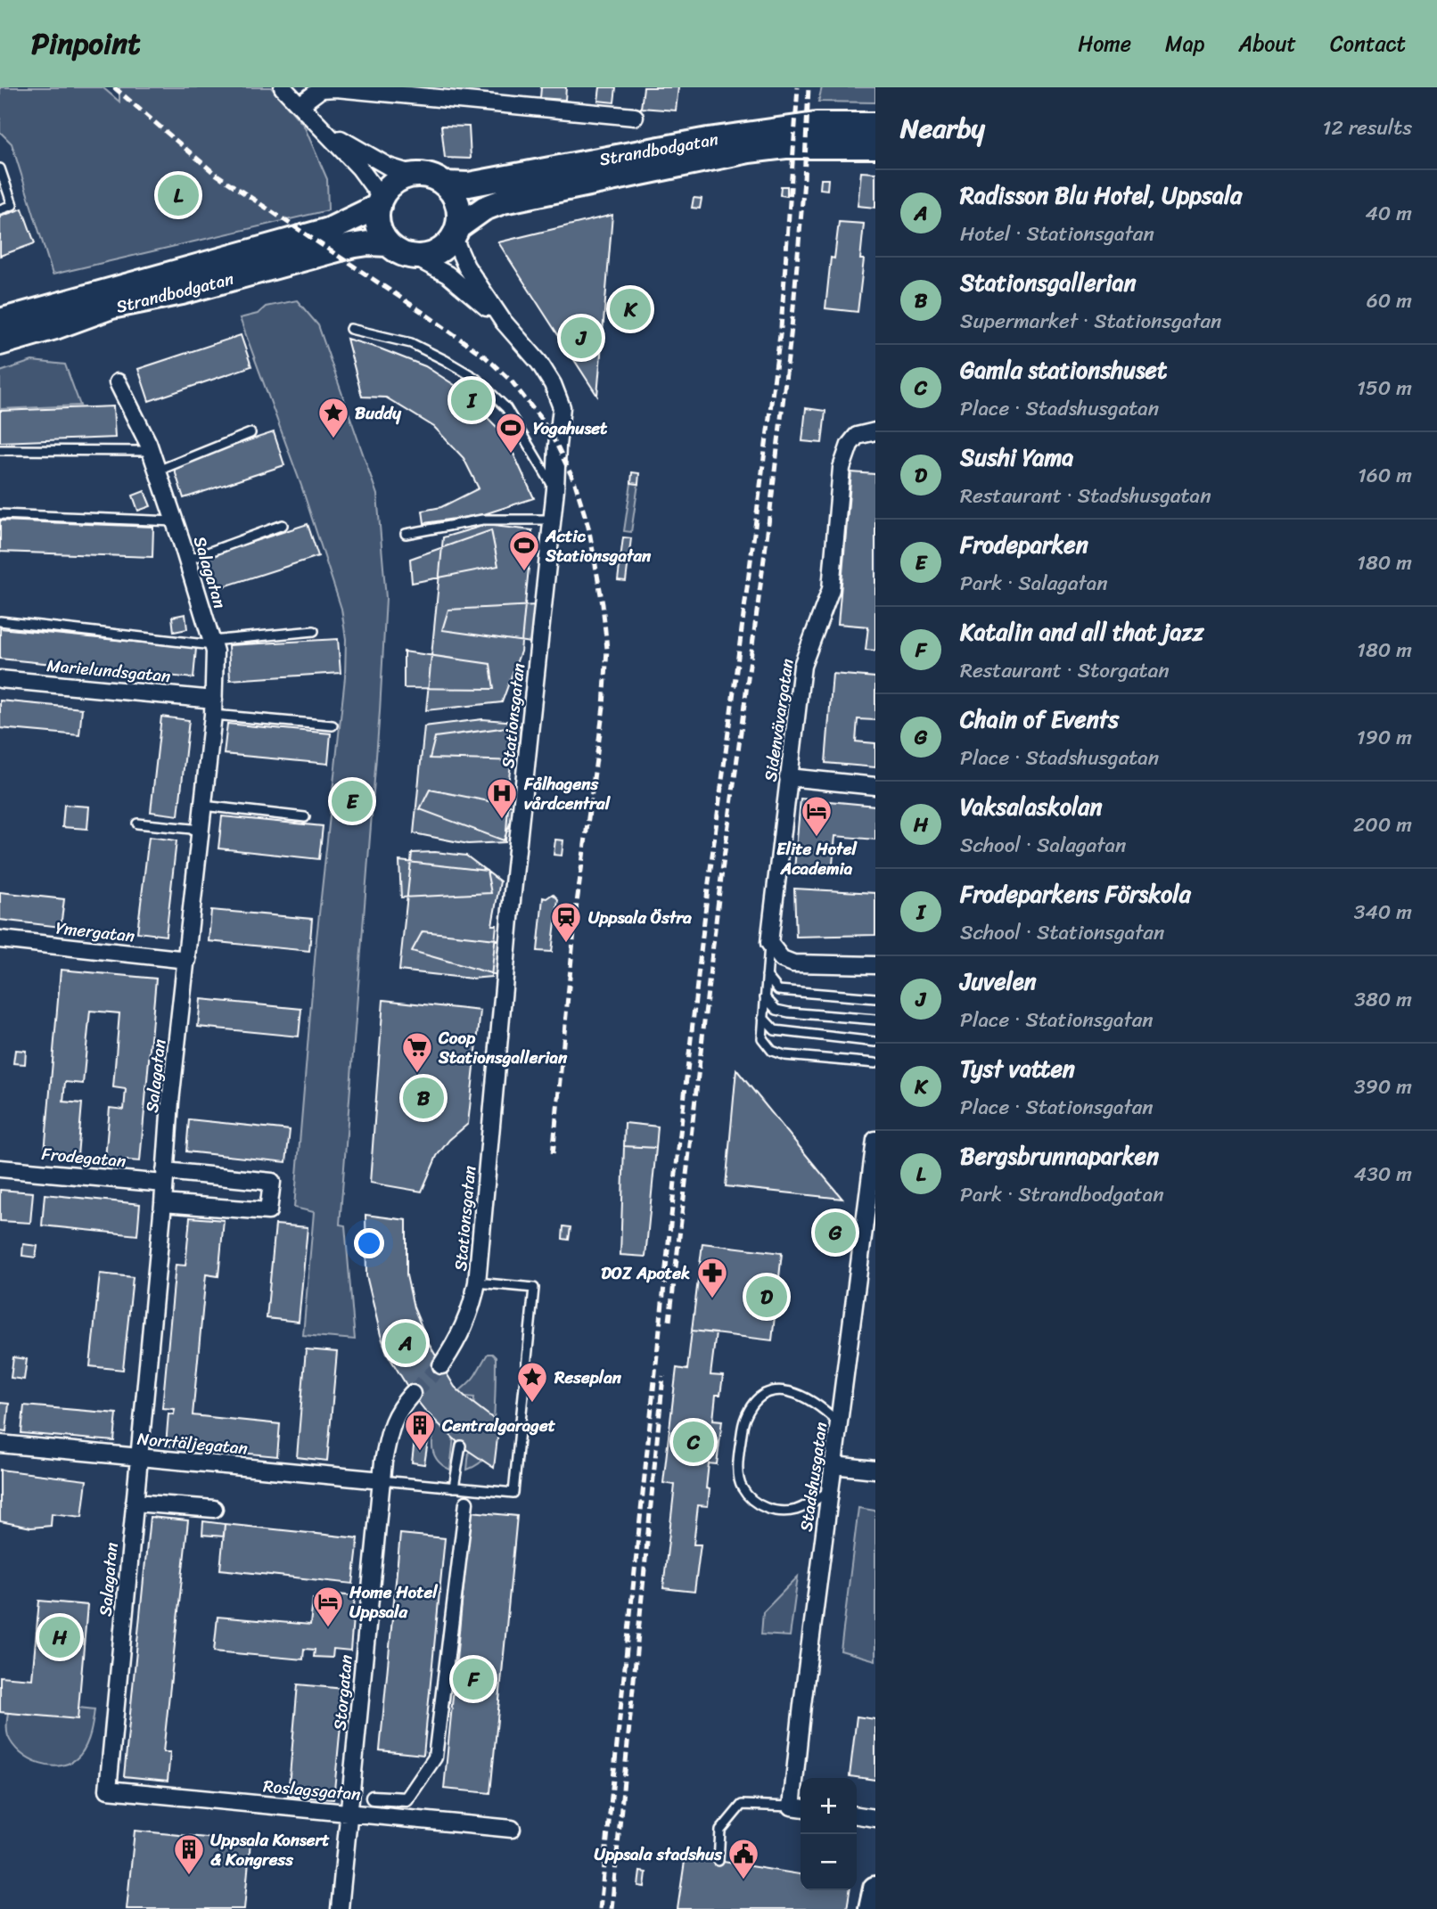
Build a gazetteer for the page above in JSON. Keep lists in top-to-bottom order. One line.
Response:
{"streets":{"main road":["Strandbodgatan"],"street":["Salagatan","Marielundsgatan","Stationsgatan","Sidenvävargatan","Ymergatan","Frodegatan","Norrtäljegatan","Stadshusgatan","Storgatan","Roslagsgatan"]},"crossings":[["Strandbodgatan","Stationsgatan"],["Salagatan","Marielundsgatan"],["Salagatan","Ymergatan"],["Salagatan","Frodegatan"],["Salagatan","Norrtäljegatan"],["Salagatan","Roslagsgatan"],["Stationsgatan","Norrtäljegatan"],["Stationsgatan","Storgatan"],["Norrtäljegatan","Storgatan"],["Storgatan","Roslagsgatan"]],"places":{"place":["Buddy","Reseplan"],"sports":["Yogahuset","Actic Stationsgatan"],"hospital":["Fålhagens vårdcentral"],"hotel":["Elite Hotel Academia","Home Hotel Uppsala"],"station":["Uppsala Östra"],"supermarket":["Coop Stationsgallerian"],"pharmacy":["DOZ Apotek"],"building":["Centralgaraget","Uppsala Konsert & Kongress"],"public building":["Uppsala stadshus"]},"page":{"header":"Pinpoint","nav":["Home","Map","About","Contact"],"heading":["Nearby","12 results"],"list":[{"mark":"A","name":"Radisson Blu Hotel, Uppsala","note":"Hotel · Stationsgatan","value":"40 m"},{"mark":"B","name":"Stationsgallerian","note":"Supermarket · Stationsgatan","value":"60 m"},{"mark":"C","name":"Gamla stationshuset","note":"Place · Stadshusgatan","value":"150 m"},{"mark":"D","name":"Sushi Yama","note":"Restaurant · Stadshusgatan","value":"160 m"},{"mark":"E","name":"Frodeparken","note":"Park · Salagatan","value":"180 m"},{"mark":"F","name":"Katalin and all that jazz","note":"Restaurant · Storgatan","value":"180 m"},{"mark":"G","name":"Chain of Events","note":"Place · Stadshusgatan","value":"190 m"},{"mark":"H","name":"Vaksalaskolan","note":"School · Salagatan","value":"200 m"},{"mark":"I","name":"Frodeparkens Förskola","note":"School · Stationsgatan","value":"340 m"},{"mark":"J","name":"Juvelen","note":"Place · Stationsgatan","value":"380 m"},{"mark":"K","name":"Tyst vatten","note":"Place · Stationsgatan","value":"390 m"},{"mark":"L","name":"Bergsbrunnaparken","note":"Park · Strandbodgatan","value":"430 m"}],"pins":["L","K","J","I","E","B","G","D","A","C","H","F"],"map_buttons":["+","−"]}}
